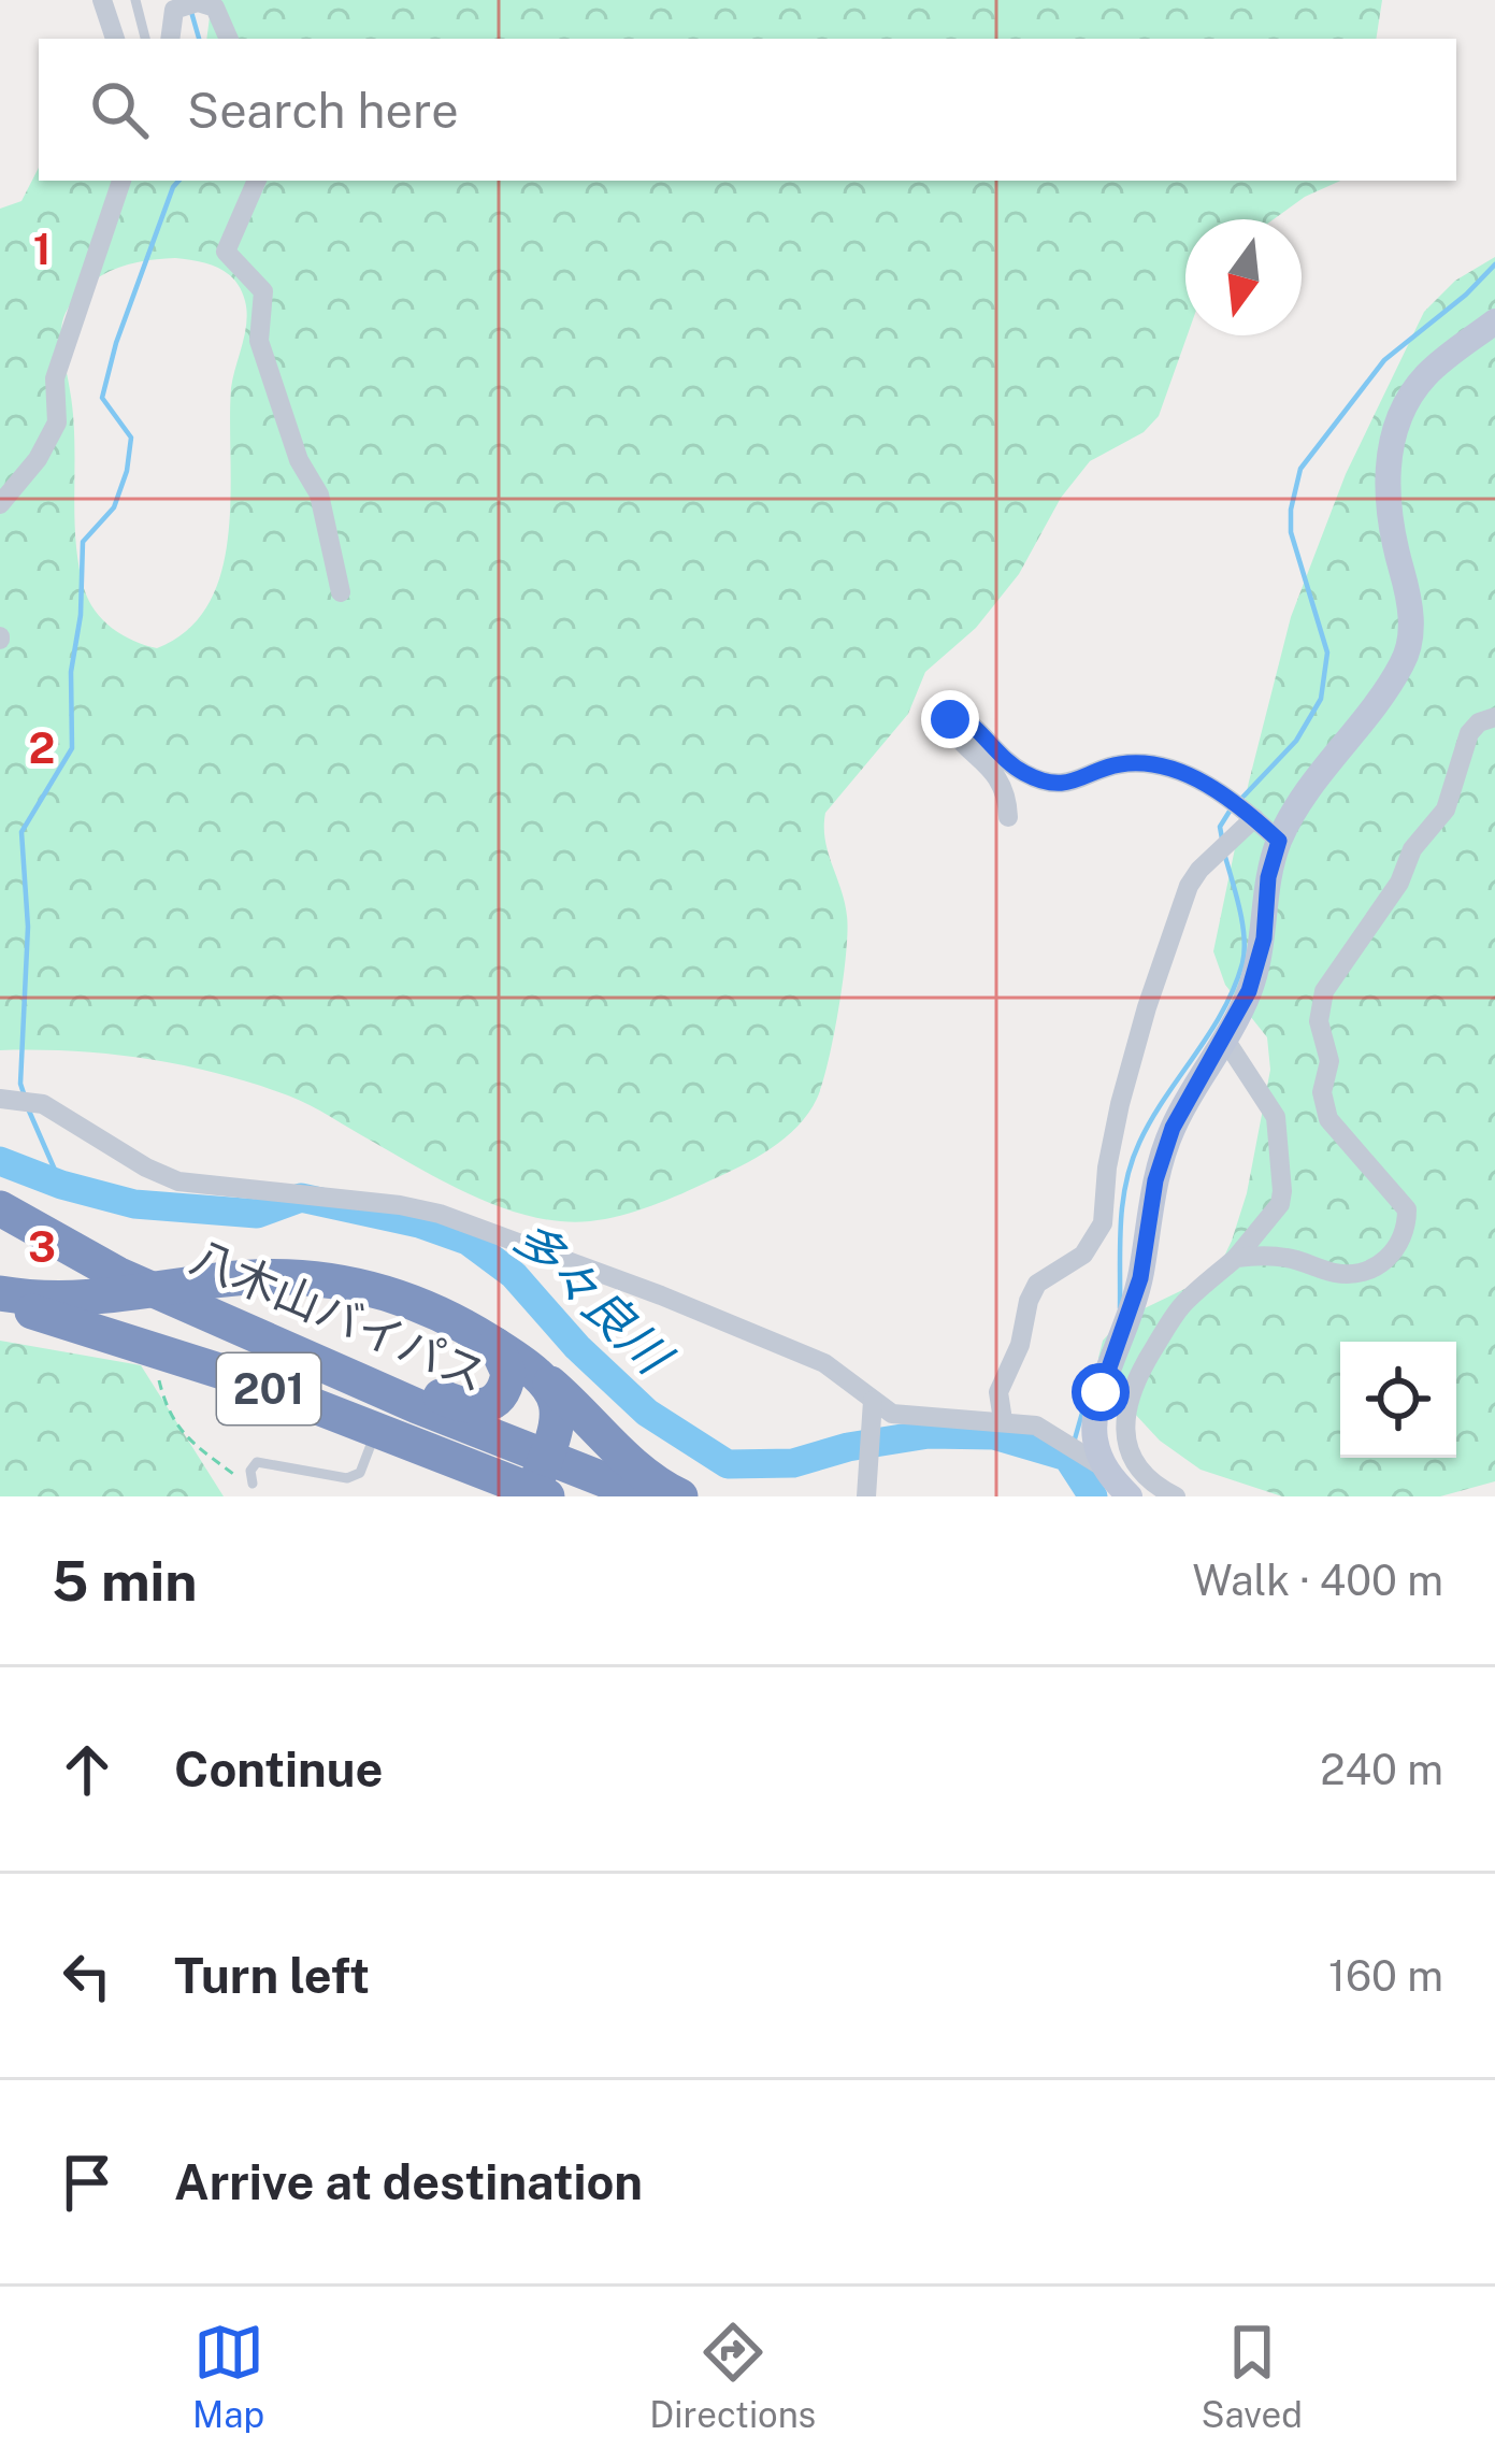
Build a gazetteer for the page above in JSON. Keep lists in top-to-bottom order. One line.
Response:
{"streets":{"highway":["八木山バイパス","201"]},"crossings":[["八木山バイパス","201"]],"water":["多々良川"],"north":"bottom","page":{"search":"Search here","heading":["5 min","Walk · 400 m"],"list":[["Continue","240 m"],["Turn left","160 m"],"Arrive at destination"],"nav":["Map","Directions","Saved"]},"grid":{"rows":["1","2","3"]}}
